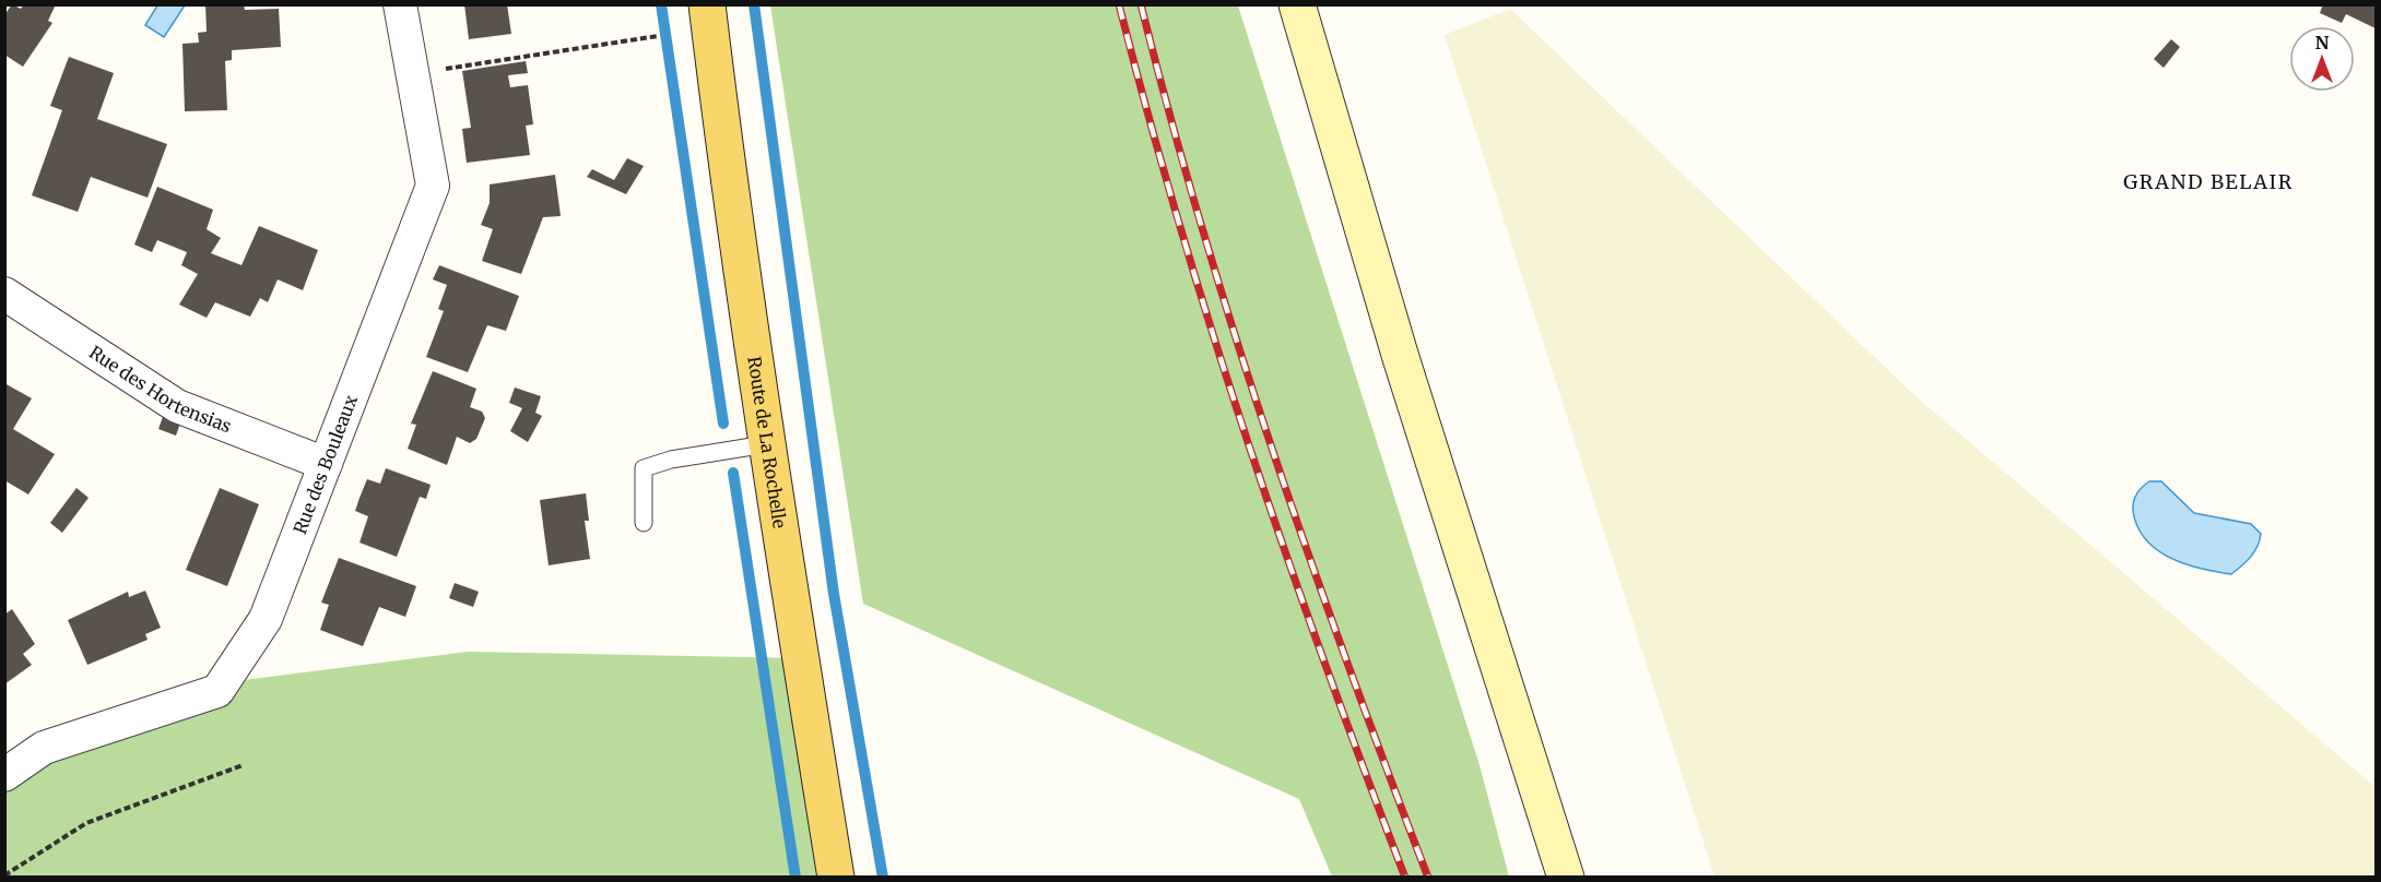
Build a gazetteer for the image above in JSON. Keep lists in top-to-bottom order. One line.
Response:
{"streets":{"main road":["Route de La Rochelle"],"street":["Rue des Hortensias","Rue des Bouleaux"]},"crossings":[["Rue des Hortensias","Rue des Bouleaux"]],"districts":["GRAND BELAIR"],"north":"top"}
